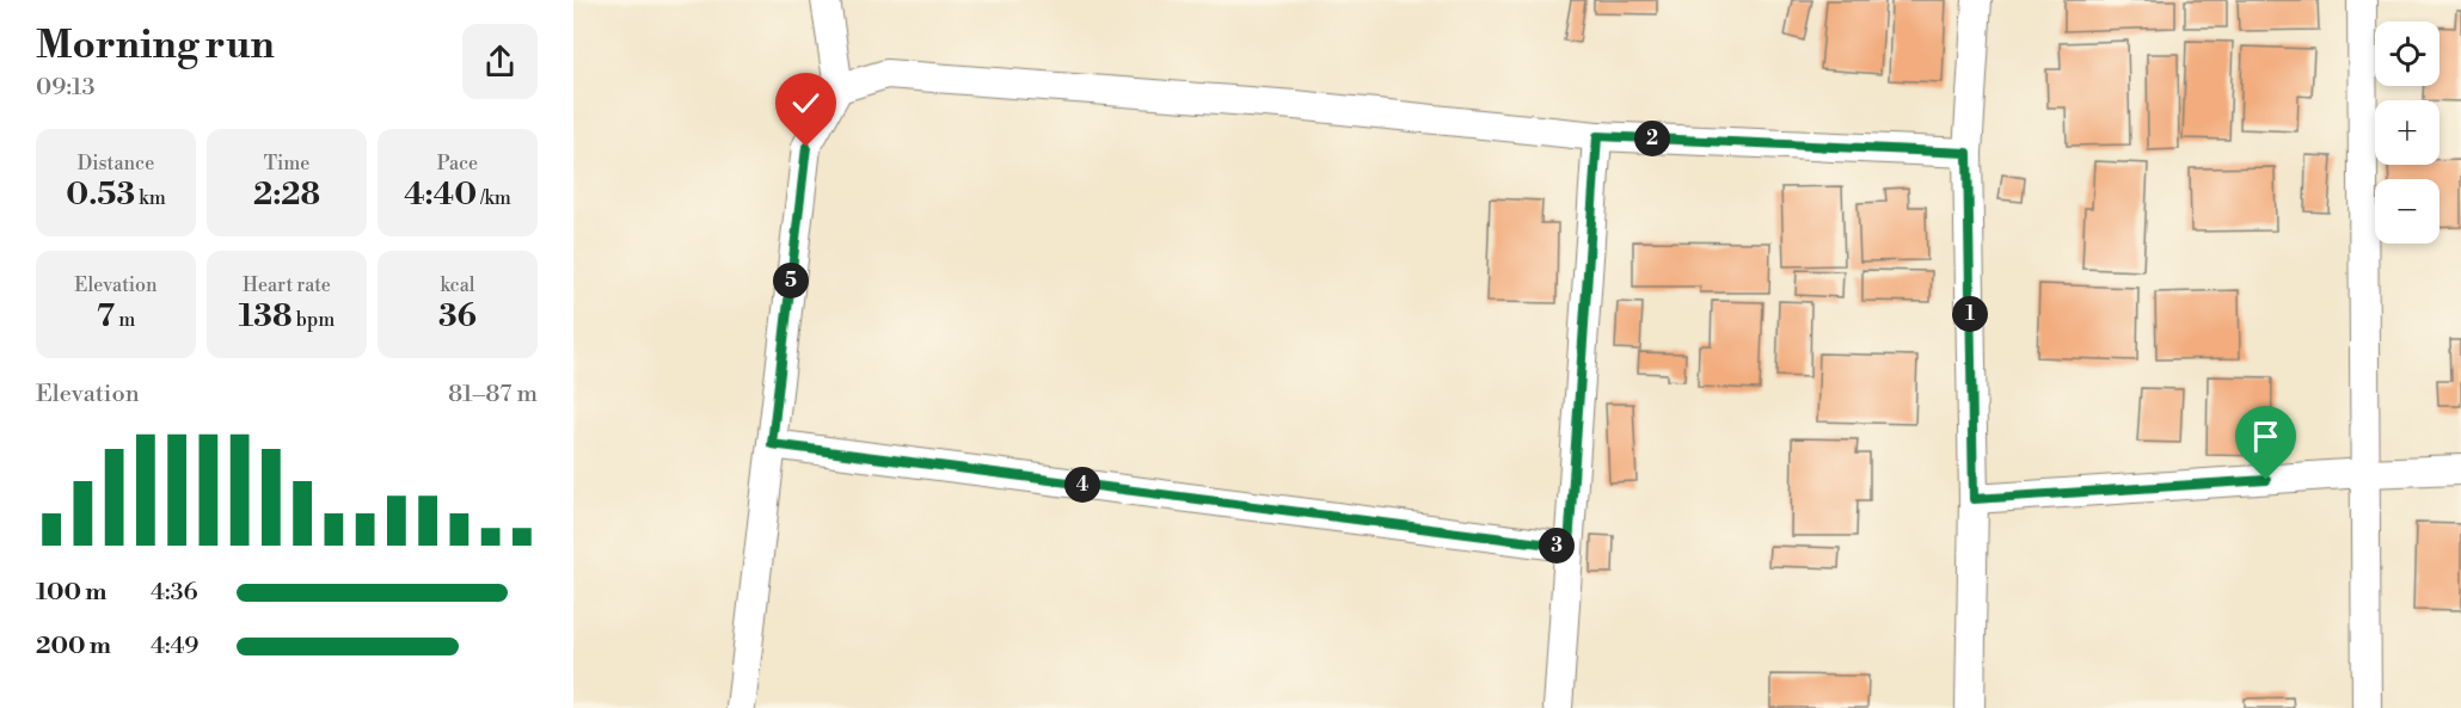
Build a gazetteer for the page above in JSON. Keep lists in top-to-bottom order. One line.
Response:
{"page":{"heading":["Morning run","09:13"],"map_buttons":["+","−"],"pins":["2","5","1","4","3"],"stats":[["Distance","0.53 km"],["Time","2:28"],["Pace","4:40 /km"],["Elevation","7 m"],["Heart rate","138 bpm"],["kcal","36"]],"chart":["Elevation","81–87 m"],"list":[{"name":"100 m","note":"4:36"},{"name":"200 m","note":"4:49"}]}}
